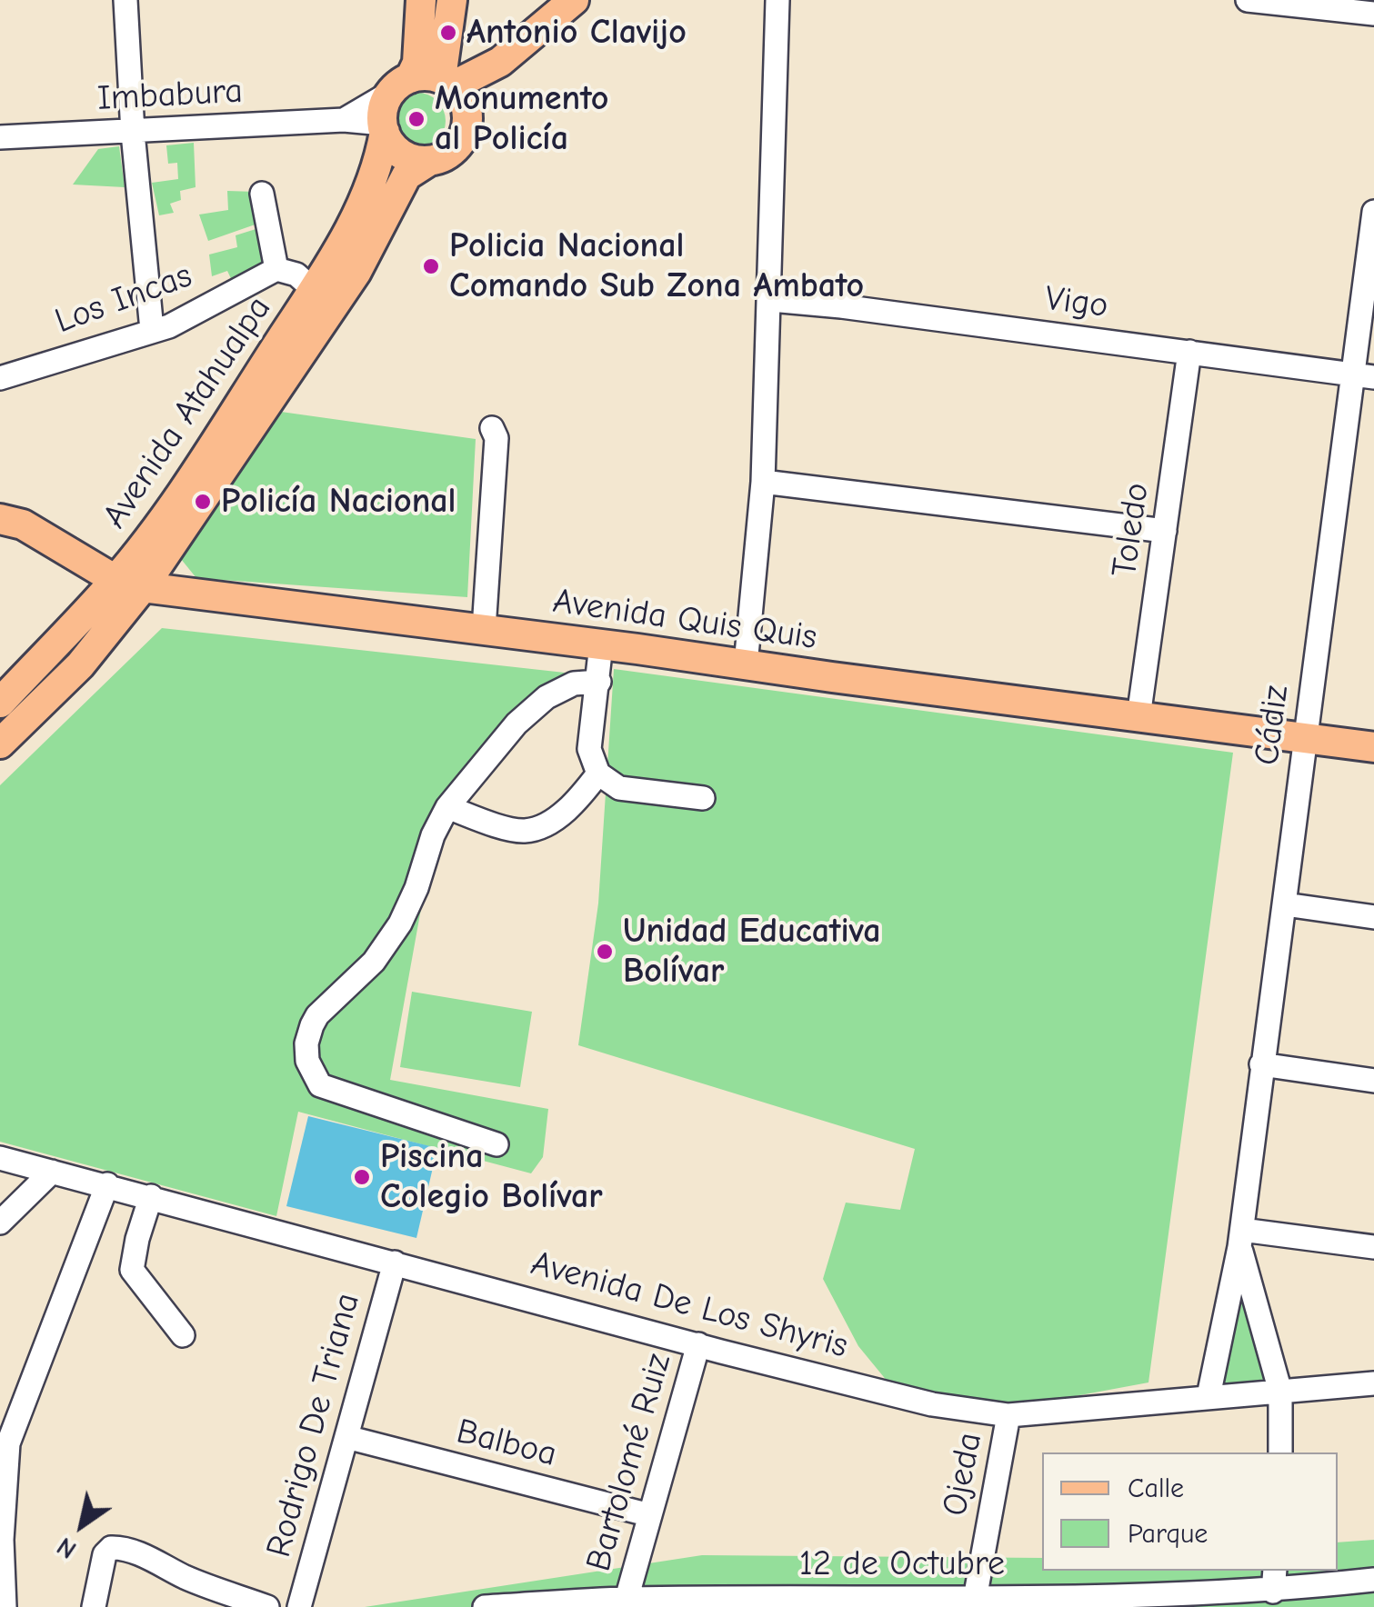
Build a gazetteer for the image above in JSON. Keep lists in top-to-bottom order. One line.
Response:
{"streets":{"main road":["Avenida Atahualpa","Avenida Quis Quis"],"street":["Imbabura","Los Incas","Vigo","Toledo","Cádiz","Avenida De Los Shyris","Rodrigo De Triana","Balboa","Bartolomé Ruiz","Ojeda","12 de Octubre"]},"crossings":[["Imbabura","Avenida Atahualpa"],["Vigo","Toledo"],["Vigo","Cádiz"],["Avenida Atahualpa","Avenida Quis Quis"],["Toledo","Avenida Quis Quis"],["Avenida Quis Quis","Cádiz"],["Cádiz","Avenida De Los Shyris"],["Avenida De Los Shyris","Rodrigo De Triana"],["Avenida De Los Shyris","Bartolomé Ruiz"],["Avenida De Los Shyris","Ojeda"],["Rodrigo De Triana","Balboa"],["Balboa","Bartolomé Ruiz"],["Bartolomé Ruiz","12 de Octubre"],["Ojeda","12 de Octubre"]],"places":["Antonio Clavijo","Monumento al Policía","Policia Nacional Comando Sub Zona Ambato","Policía Nacional","Unidad Educativa Bolívar","Piscina Colegio Bolívar"],"legend":["Calle","Parque"],"north":"bottom left"}
